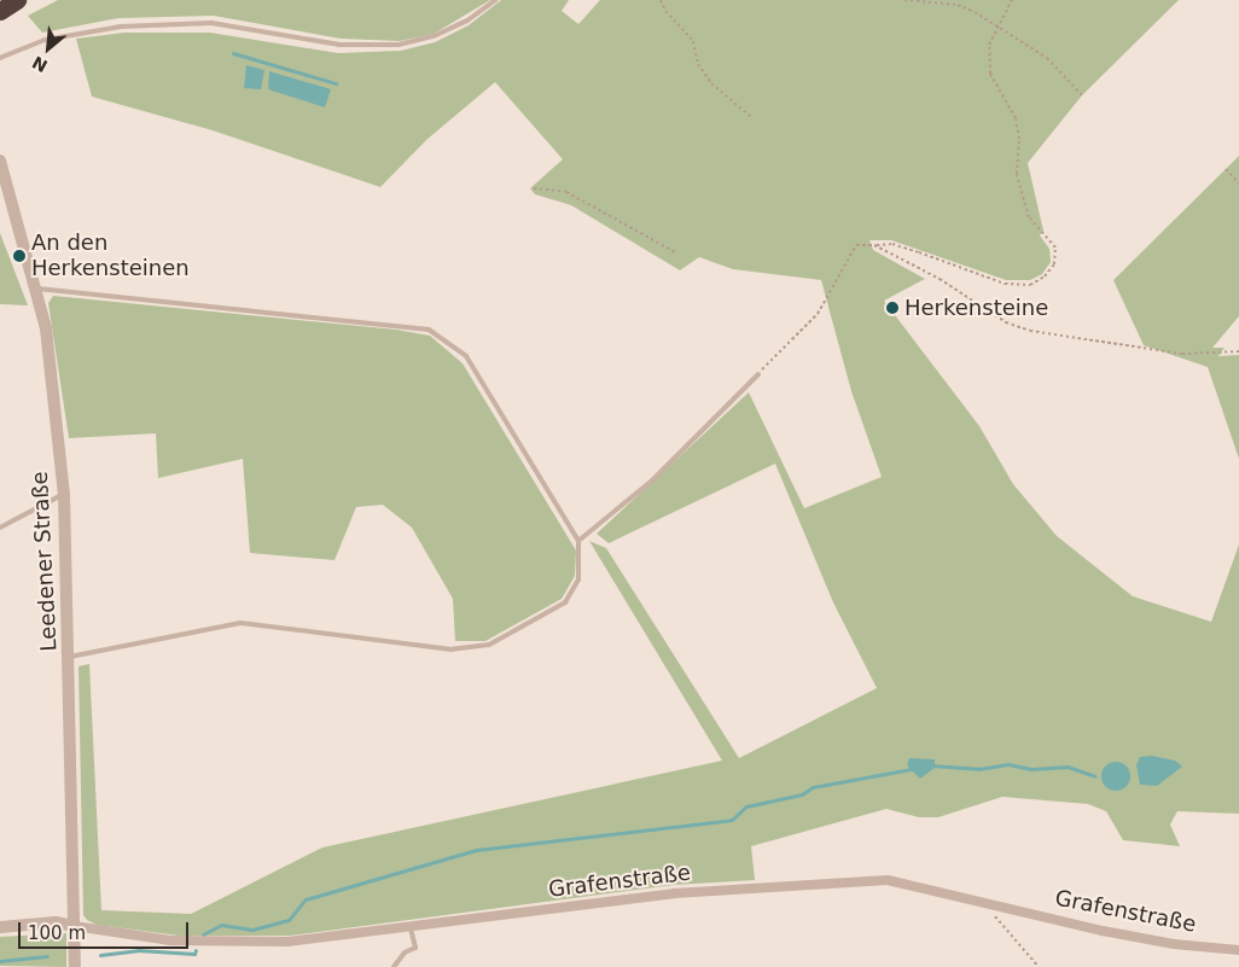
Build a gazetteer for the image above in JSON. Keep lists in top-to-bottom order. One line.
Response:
{"streets":{"street":["Leedener Straße","Grafenstraße"]},"crossings":[["Leedener Straße","Grafenstraße"]],"places":["An den Herkensteinen","Herkensteine"],"scale_bar":"100 m","north":"bottom left"}
